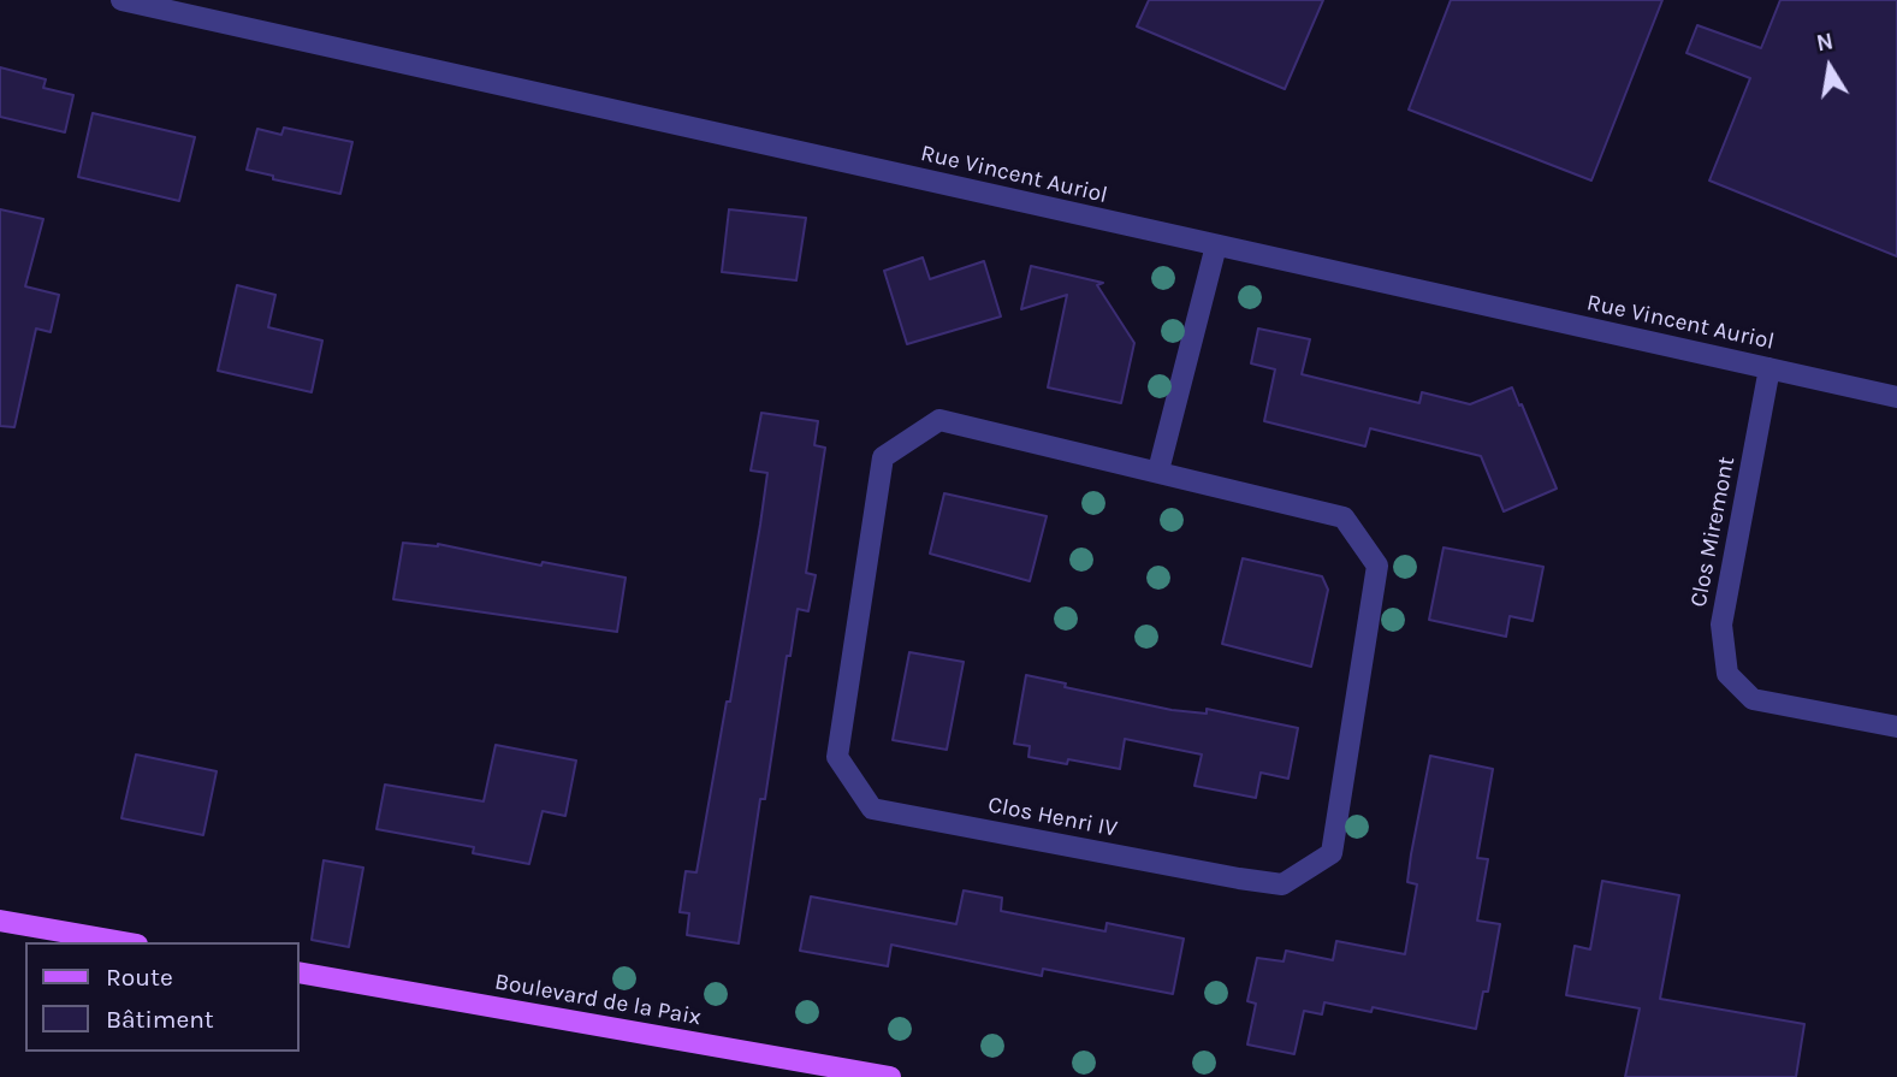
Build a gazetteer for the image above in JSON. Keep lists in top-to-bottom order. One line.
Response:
{"streets":{"main road":["Boulevard de la Paix"],"street":["Rue Vincent Auriol","Clos Miremont","Clos Henri IV"]},"crossings":[["Rue Vincent Auriol","Clos Miremont"]],"legend":["Route","Bâtiment"],"north":"top"}
